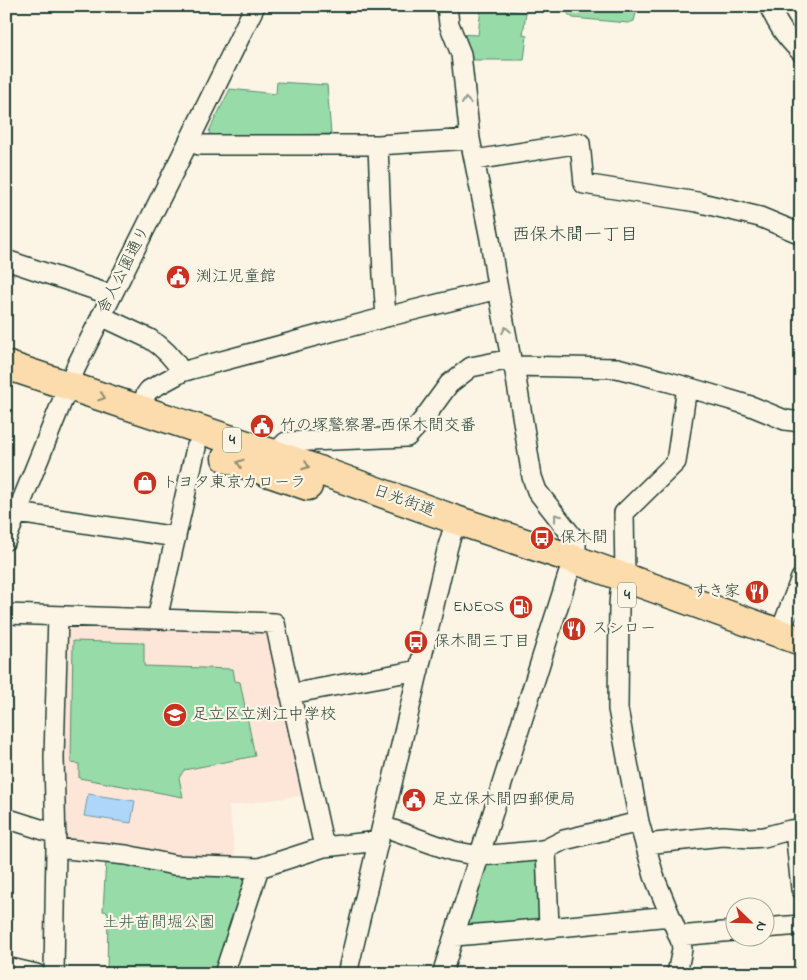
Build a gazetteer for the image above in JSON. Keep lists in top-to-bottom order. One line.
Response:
{"streets":{"highway":["4","日光街道"],"street":["舎人公園通り"]},"crossings":[["舎人公園通り","日光街道"]],"districts":["西保木間一丁目"],"parks":["土井苗間堀公園"],"places":{"public building":["渕江児童館","竹の塚警察署 西保木間交番","足立保木間四郵便局"],"shop":["トヨタ東京カローラ"],"bus stop":["保木間","保木間三丁目"],"restaurant":["すき家","スシロー"],"fuel station":["ENEOS"],"school or university":["足立区立渕江中学校"]},"north":"bottom right"}
